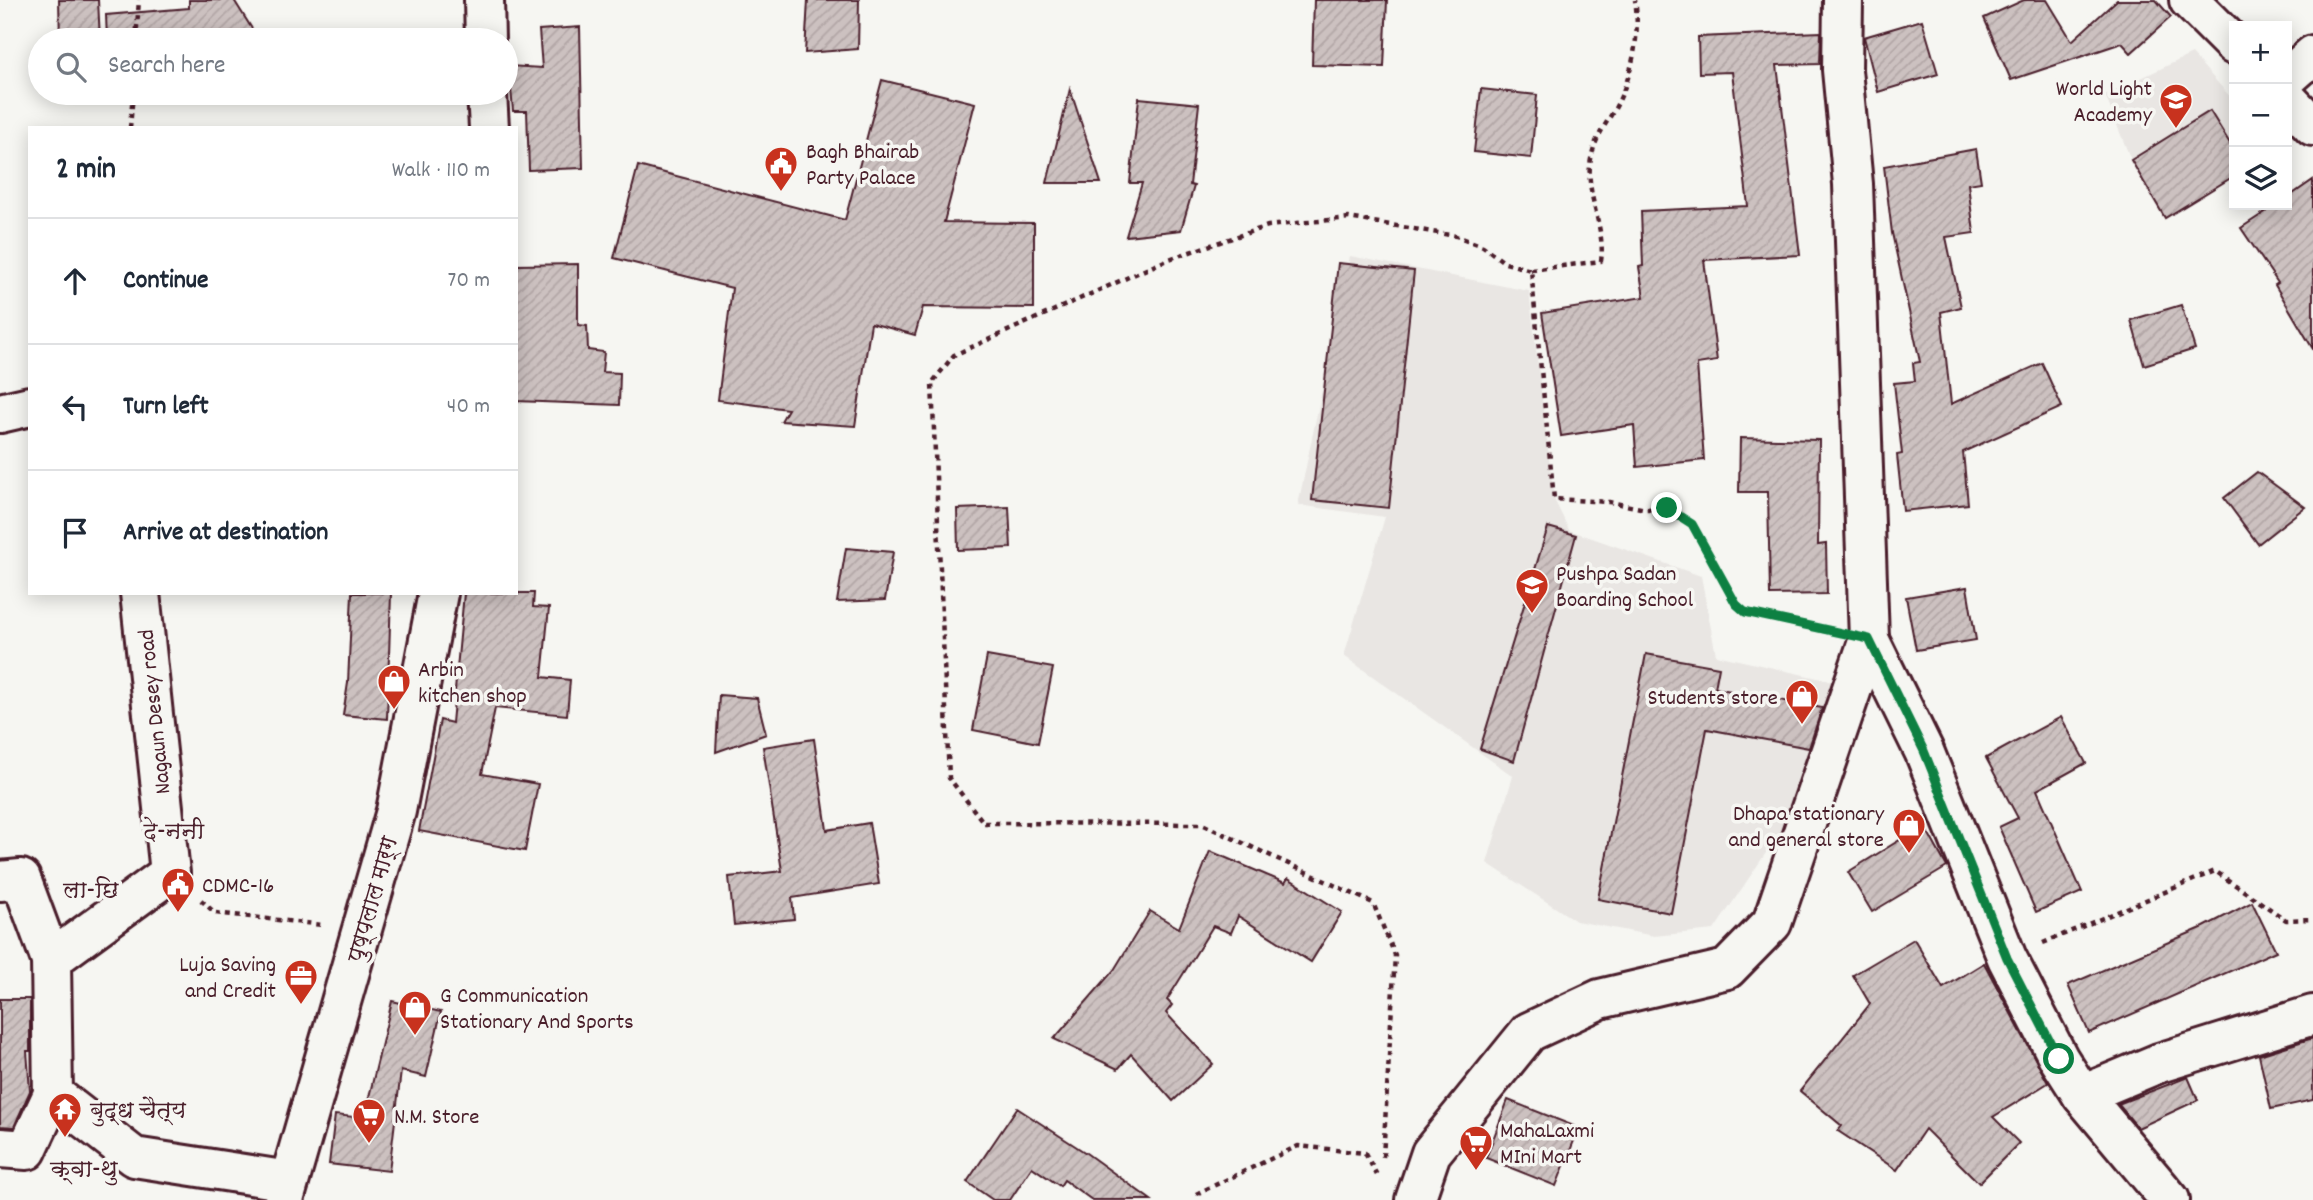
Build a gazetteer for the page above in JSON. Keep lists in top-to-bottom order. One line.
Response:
{"streets":{"street":["Nagaun Desey road","पुष्पलाल मार्ग"]},"districts":["दे-ननी","ला-छि","क्वा-थु"],"places":{"school or university":["World Light Academy","Pushpa Sadan Boarding School"],"public building":["Bagh Bhairab Party Palace","CDMC-16"],"shop":["Arbin kitchen shop","Students store","Dhapa stationary and general store","G Communication Stationary And Sports"],"office":["Luja Saving and Credit"],"temple":["बुद्ध चैत्य"],"supermarket":["N.M. Store","MahaLaxmi MIni Mart"]},"page":{"map_buttons":["+","−"],"search":"Search here","heading":["2 min","Walk · 110 m"],"list":[["Continue","70 m"],["Turn left","40 m"],"Arrive at destination"]}}
